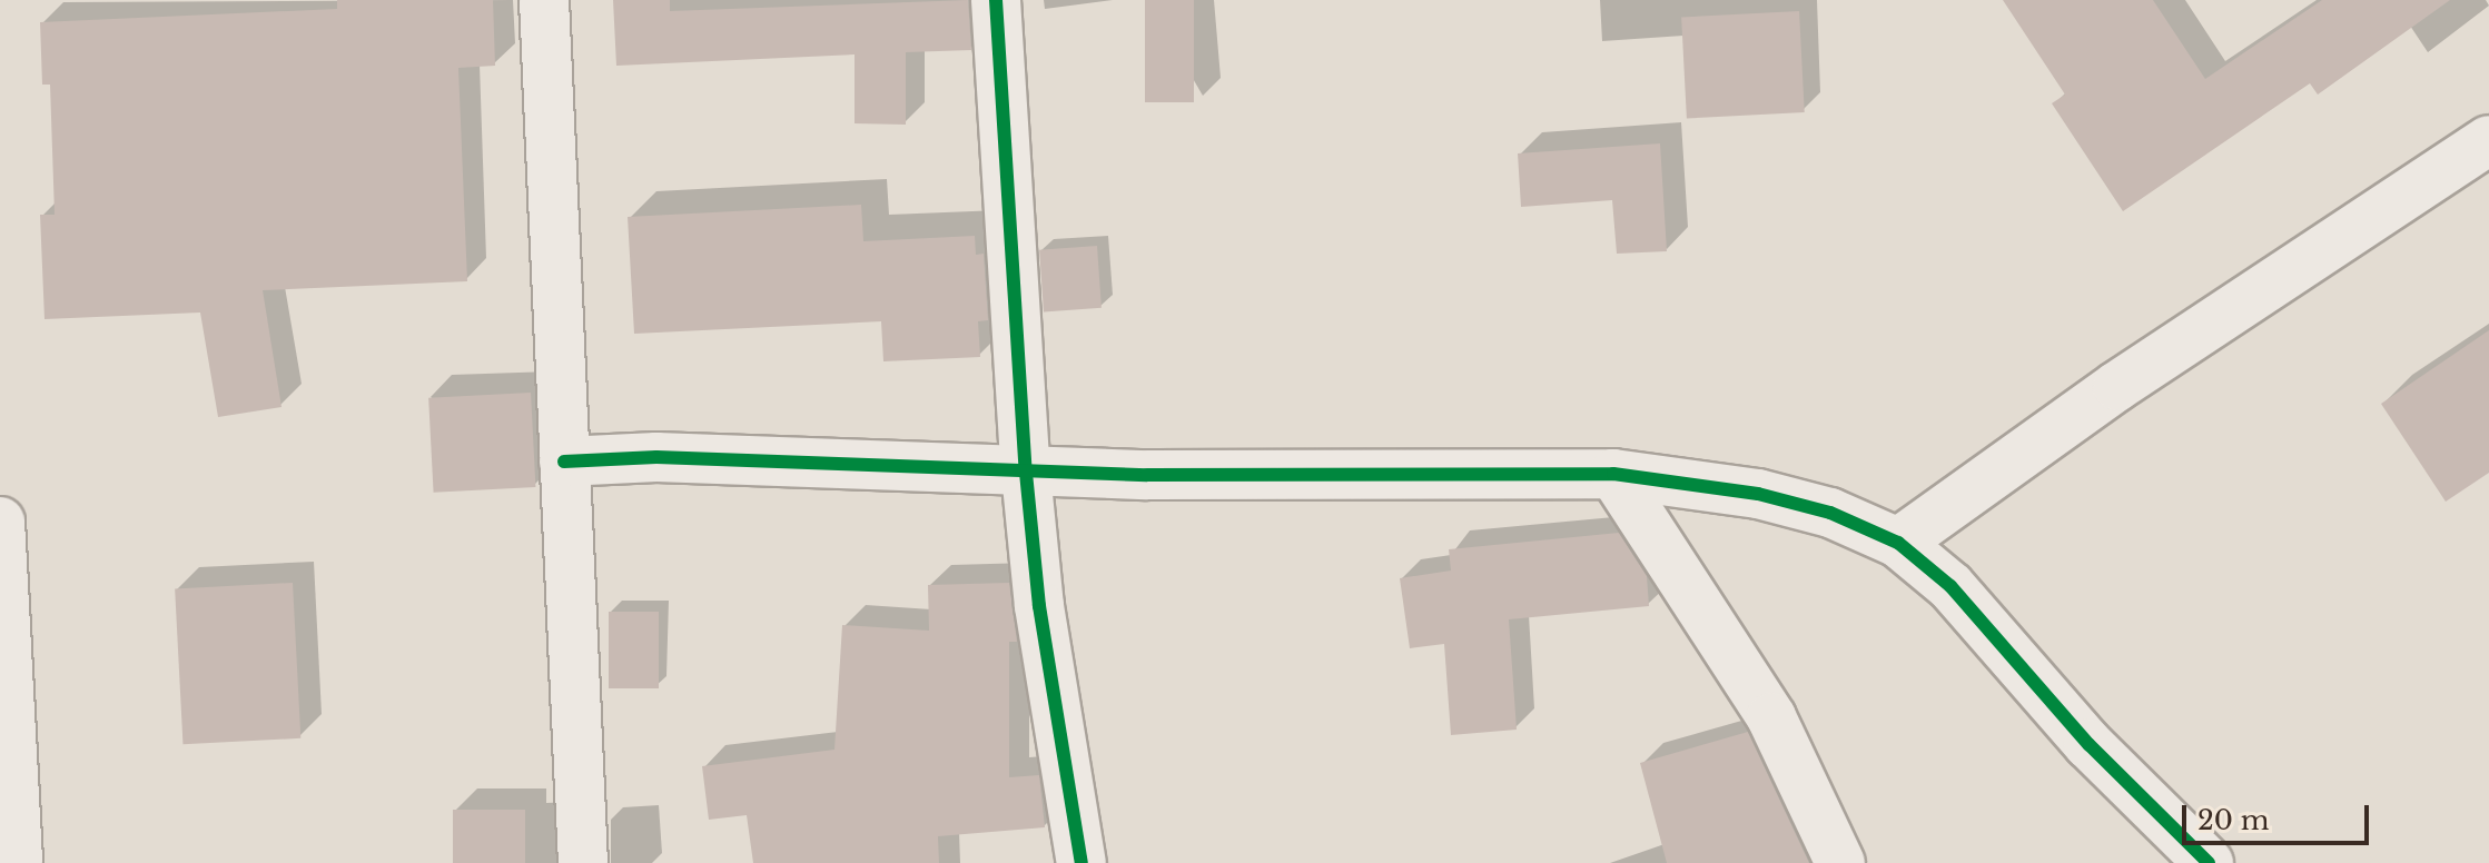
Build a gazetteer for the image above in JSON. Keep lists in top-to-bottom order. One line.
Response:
{"scale_bar":"20 m"}
